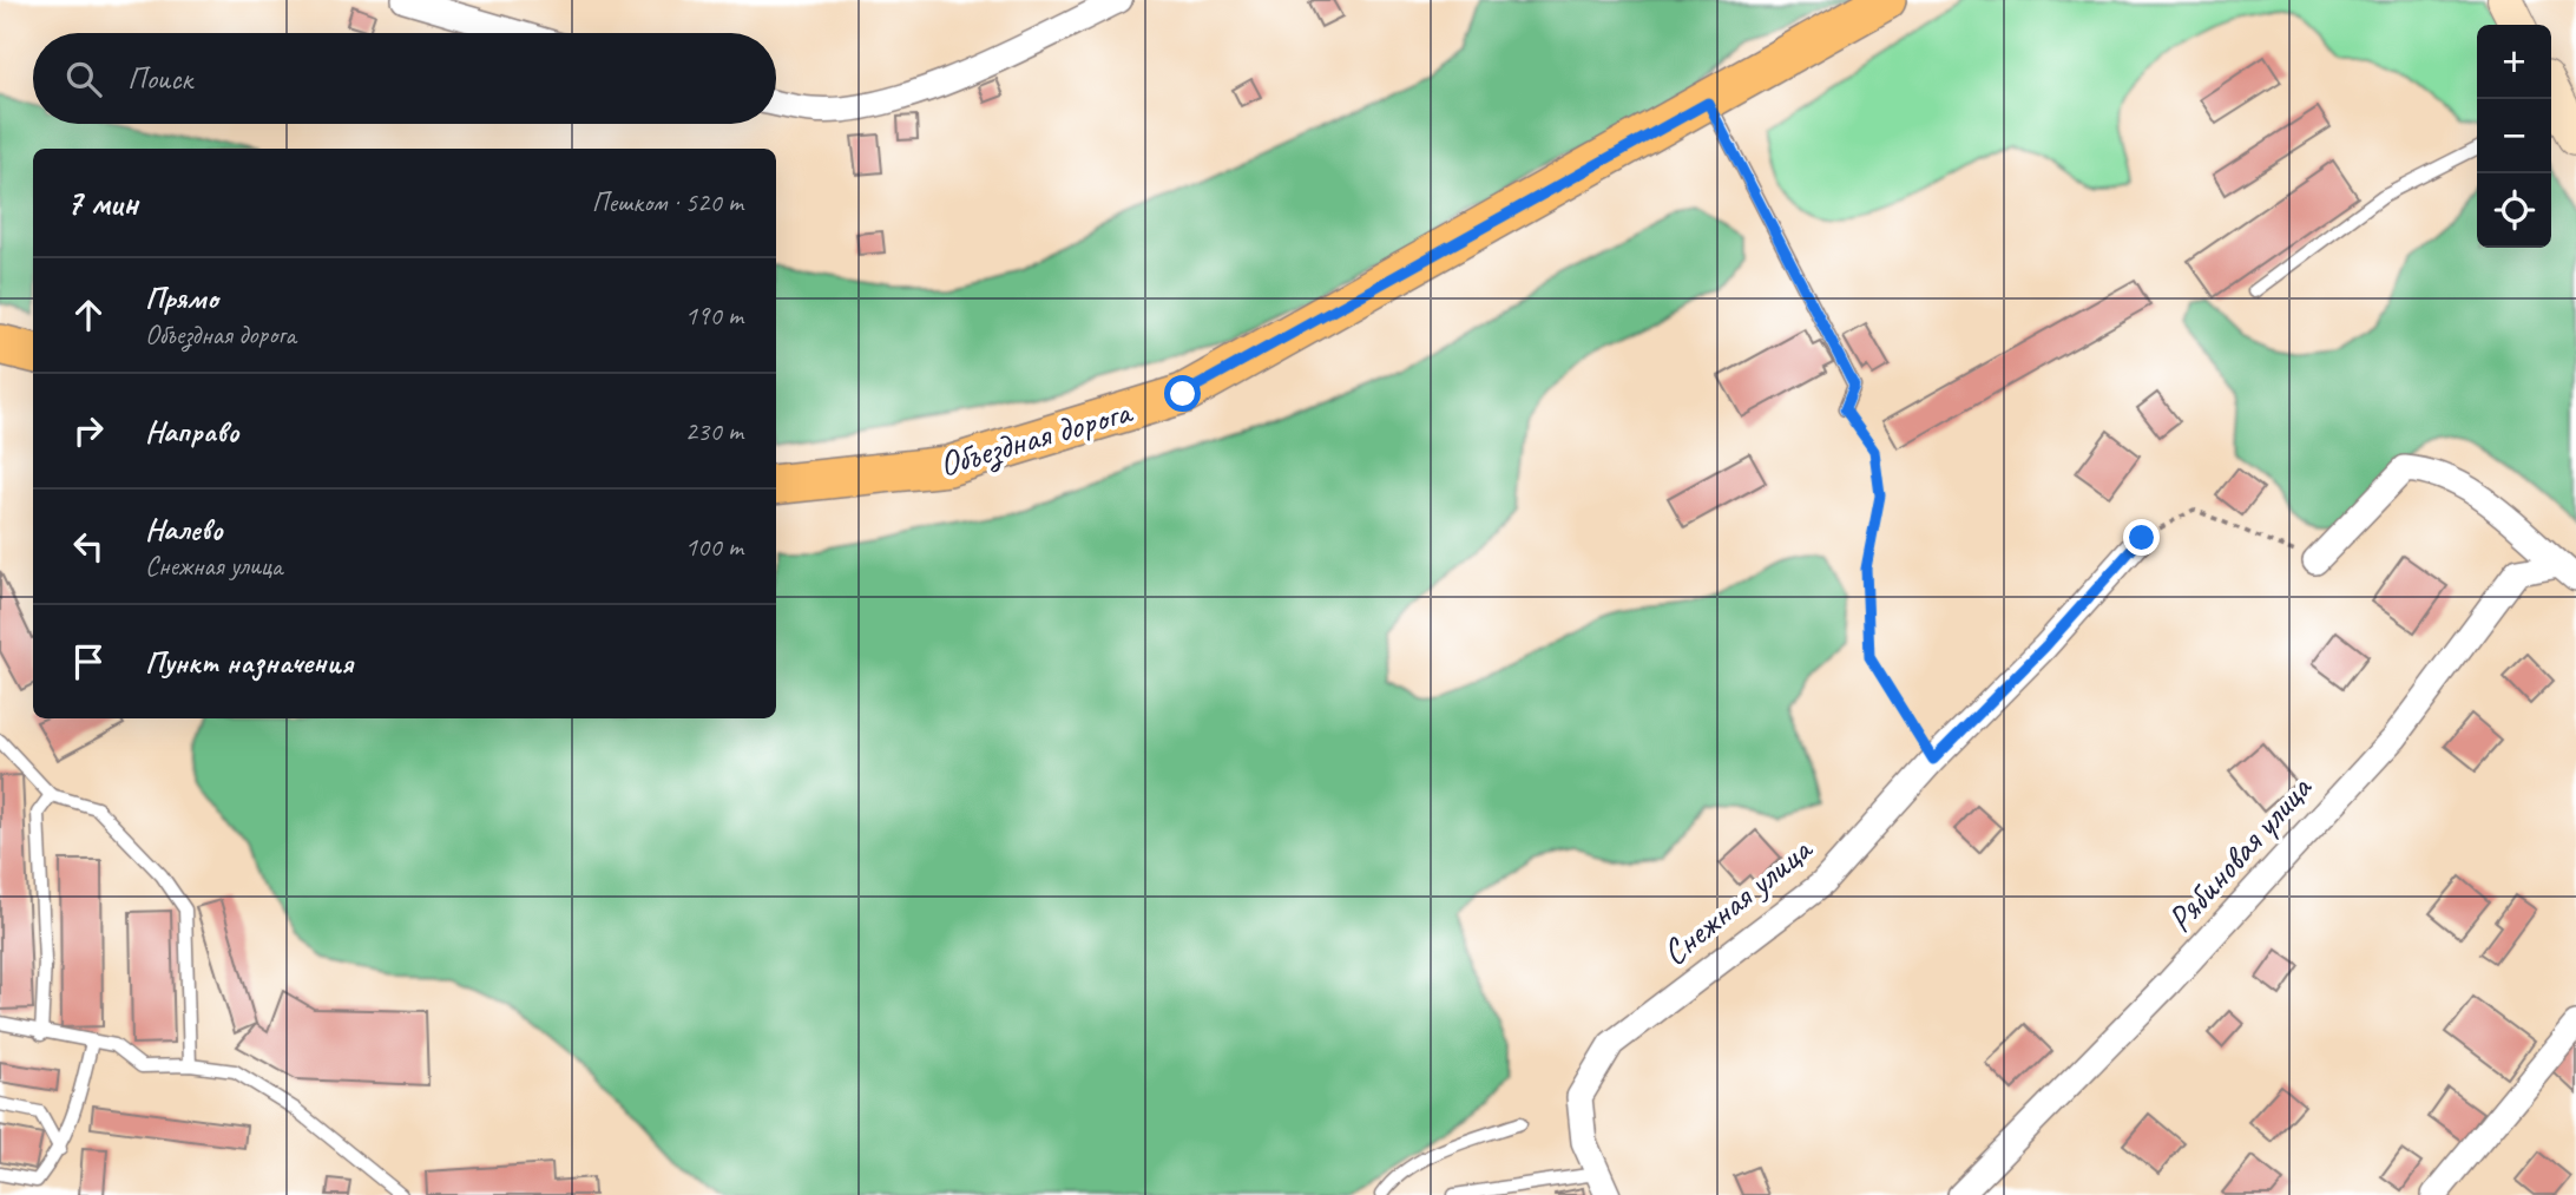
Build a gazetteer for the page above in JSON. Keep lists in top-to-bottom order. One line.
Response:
{"streets":{"main road":["Объездная дорога"],"street":["Рябиновая улица","Снежная улица"]},"page":{"map_buttons":["+","−"],"search":"Поиск","heading":["7 мин","Пешком · 520 m"],"list":[["Прямо","Объездная дорога","190 m"],["Направо","230 m"],["Налево","Снежная улица","100 m"],"Пункт назначения"]}}
